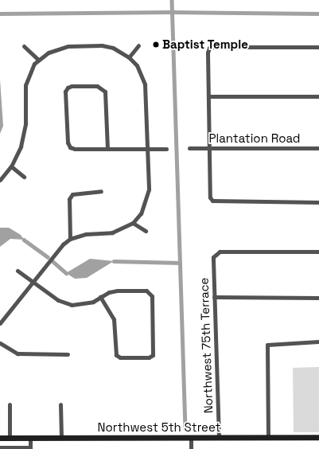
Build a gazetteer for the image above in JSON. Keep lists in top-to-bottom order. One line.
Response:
{"streets":{"street":["Plantation Road","Northwest 75th Terrace","Northwest 5th Street"]},"crossings":[["Northwest 75th Terrace","Northwest 5th Street"]],"places":["Baptist Temple"]}
